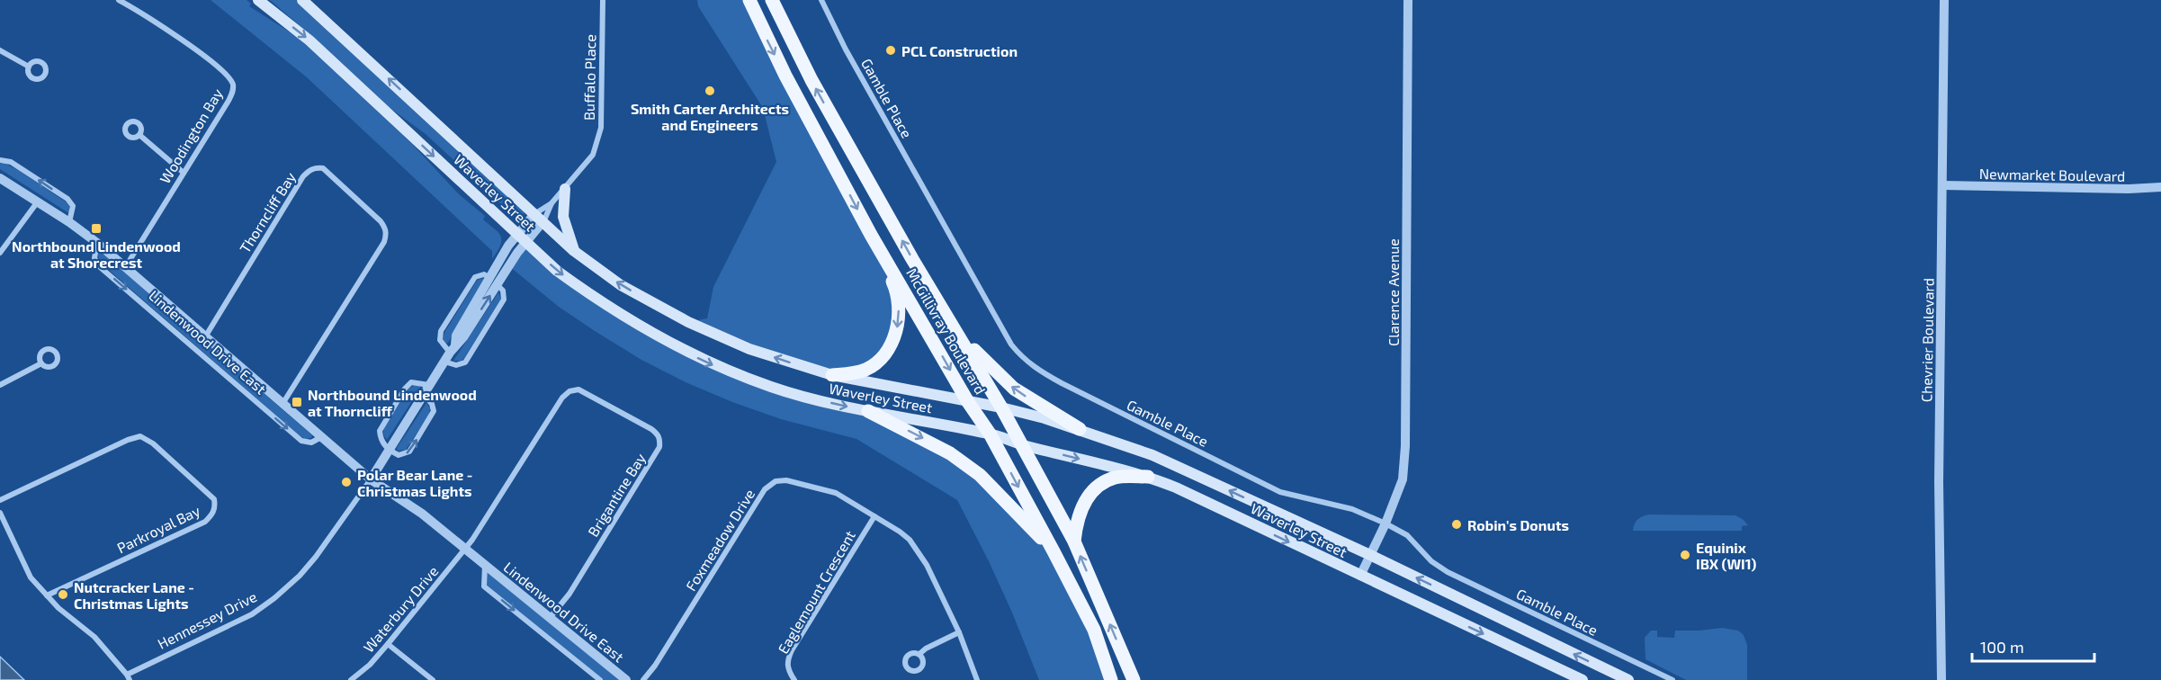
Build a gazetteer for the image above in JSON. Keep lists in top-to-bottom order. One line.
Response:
{"streets":{"main road":["Waverley Street","McGillivray Boulevard"],"street":["Buffalo Place","Gamble Place","Woodington Bay","Newmarket Boulevard","Thorncliff Bay","Clarence Avenue","Chevrier Boulevard","Lindenwood Drive East","Brigantine Bay","Parkroyal Bay","Foxmeadow Drive","Eaglemount Crescent","Waterbury Drive","Hennessey Drive"]},"crossings":[["Buffalo Place","Waverley Street"],["Buffalo Place","Hennessey Drive"],["Gamble Place","Clarence Avenue"],["Woodington Bay","Lindenwood Drive East"],["Newmarket Boulevard","Chevrier Boulevard"],["Waverley Street","Clarence Avenue"],["Waverley Street","McGillivray Boulevard"],["Waverley Street","Hennessey Drive"],["Thorncliff Bay","Lindenwood Drive East"],["Lindenwood Drive East","Brigantine Bay"],["Lindenwood Drive East","Waterbury Drive"],["Lindenwood Drive East","Hennessey Drive"],["Brigantine Bay","Waterbury Drive"],["Foxmeadow Drive","Eaglemount Crescent"]],"places":{"other":["PCL Construction","Smith Carter Architects and Engineers","Polar Bear Lane - Christmas Lights","Robin's Donuts","Equinix IBX (WI1)","Nutcracker Lane - Christmas Lights"],"transit":["Northbound Lindenwood at Shorecrest","Northbound Lindenwood at Thorncliff"]},"scale_bar":"100 m"}
